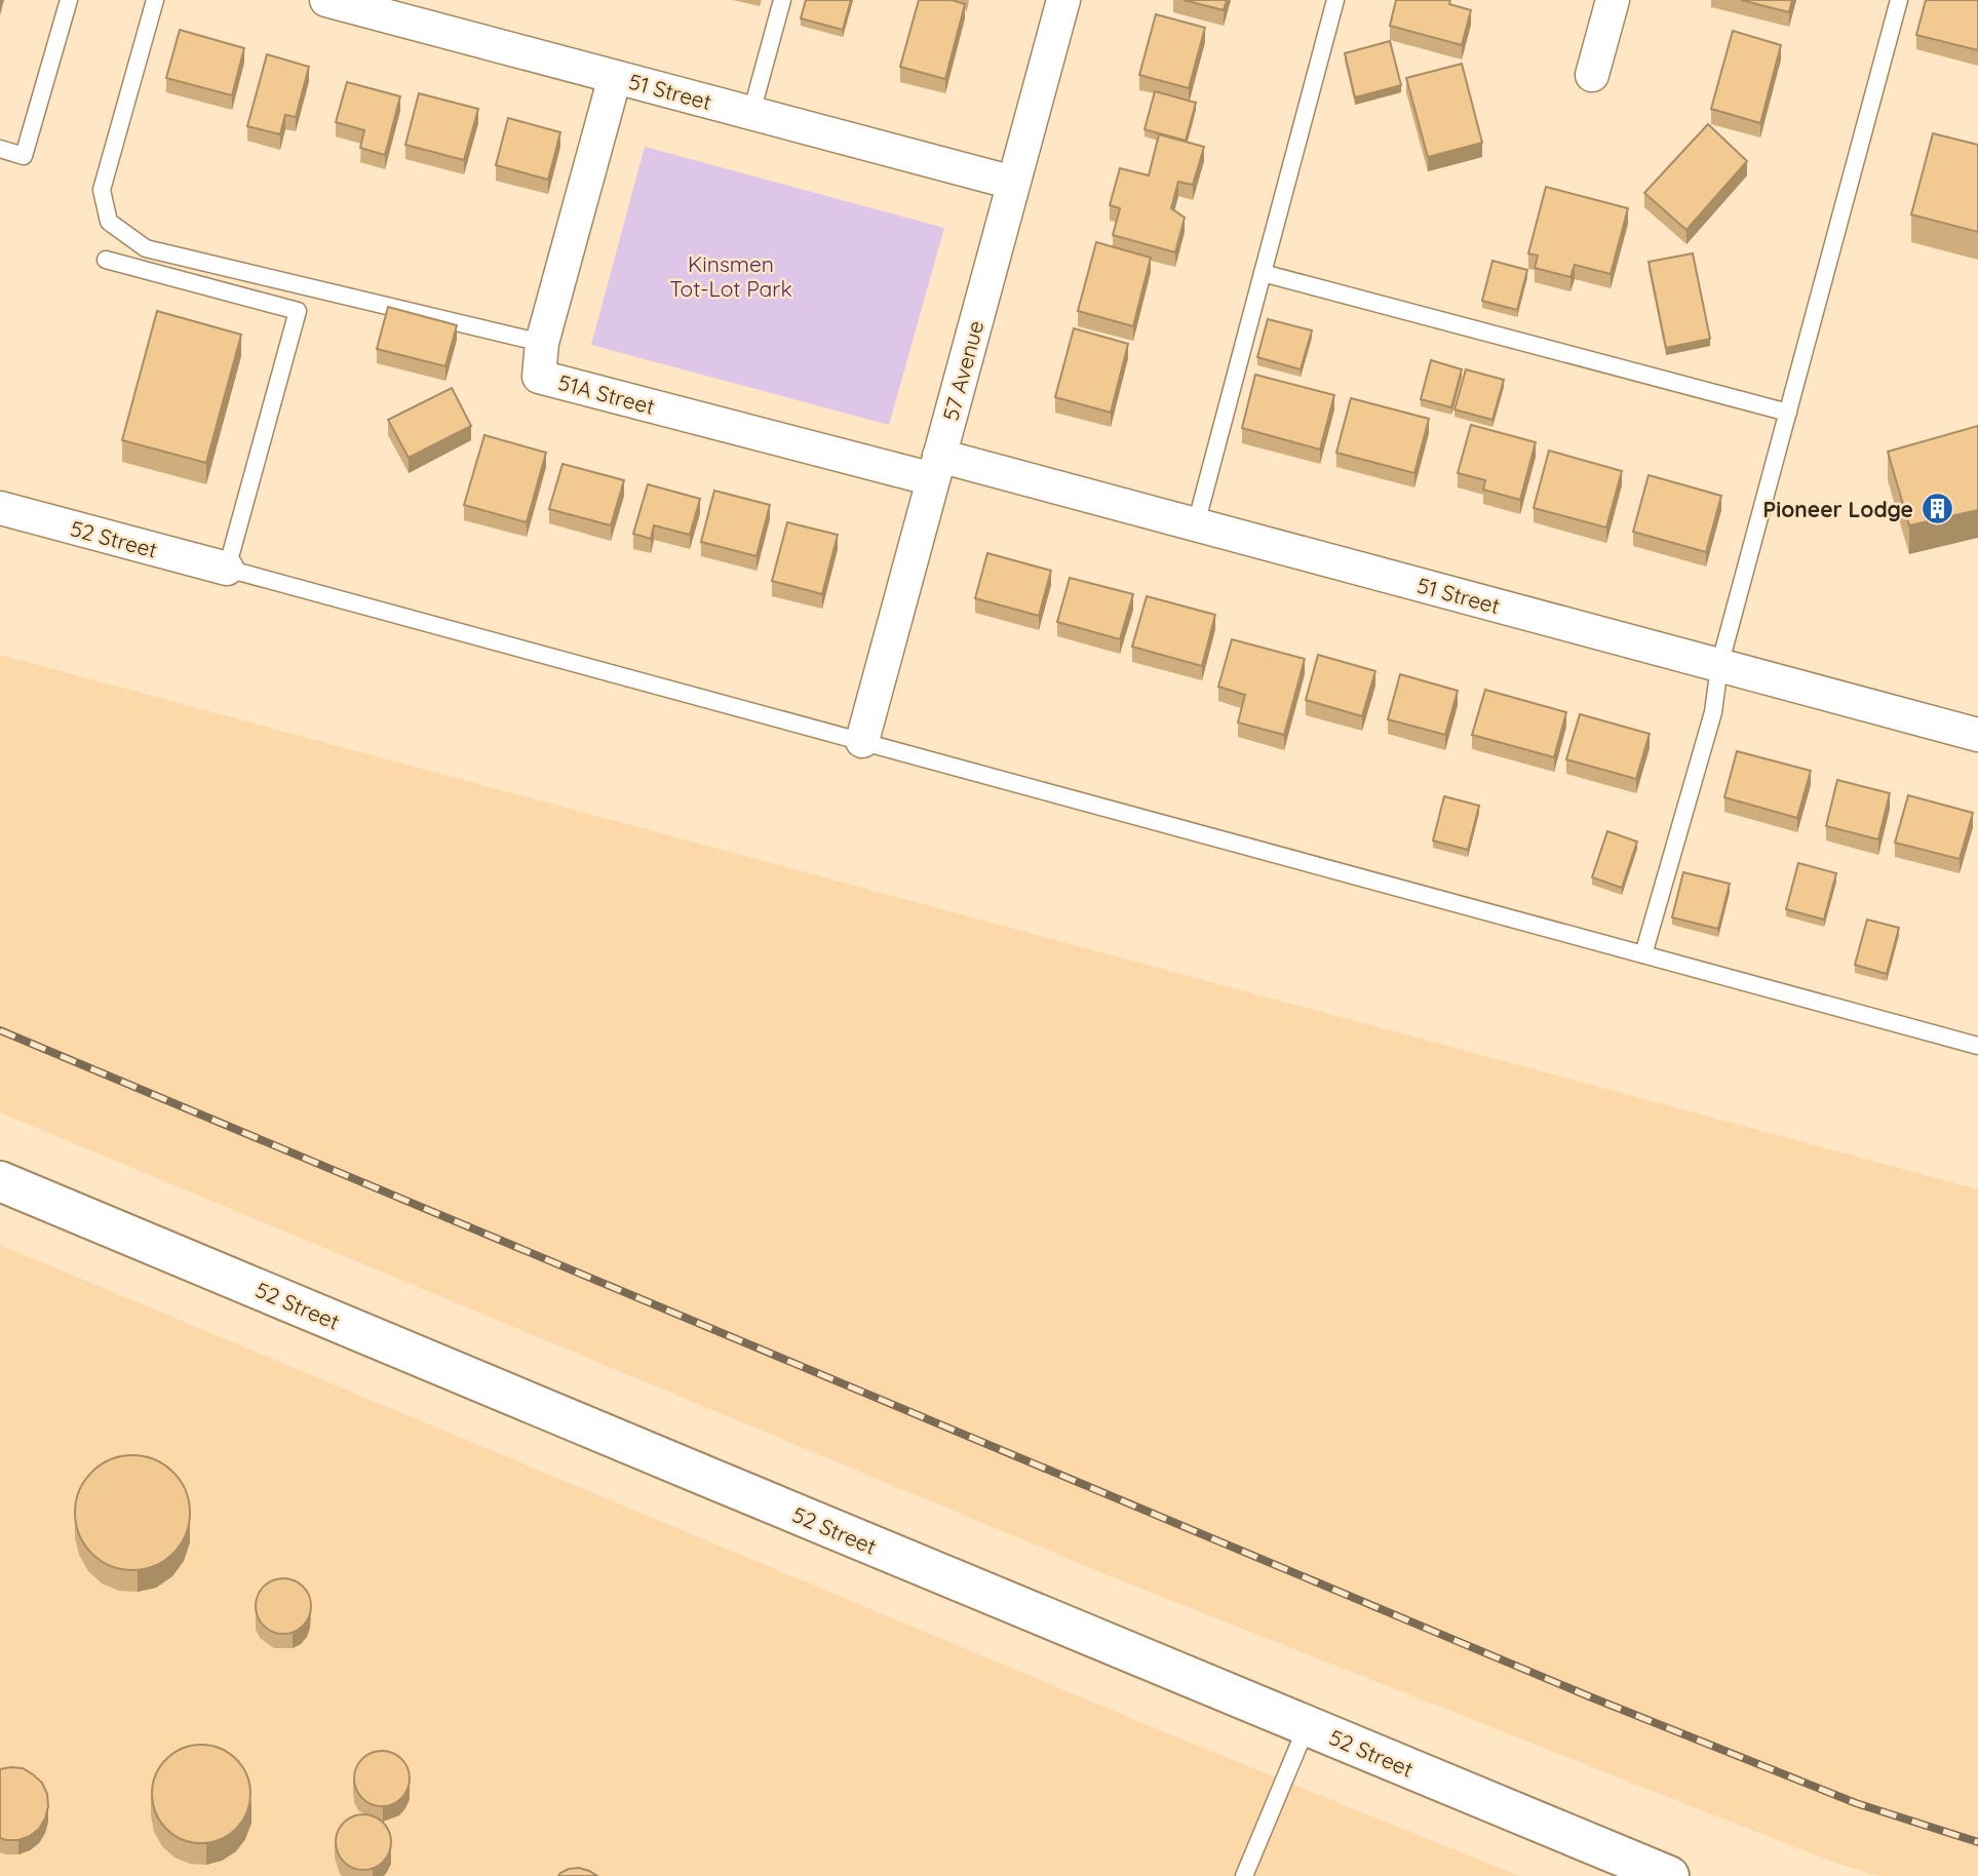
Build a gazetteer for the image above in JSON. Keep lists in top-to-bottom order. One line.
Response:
{"streets":{"main road":["52 Street"],"street":["51 Street","57 Avenue","51A Street"]},"crossings":[["51 Street","57 Avenue"],["51 Street","51A Street"],["57 Avenue","51A Street"]],"parks":["Kinsmen Tot-Lot Park"],"places":{"building":["Pioneer Lodge"]}}
